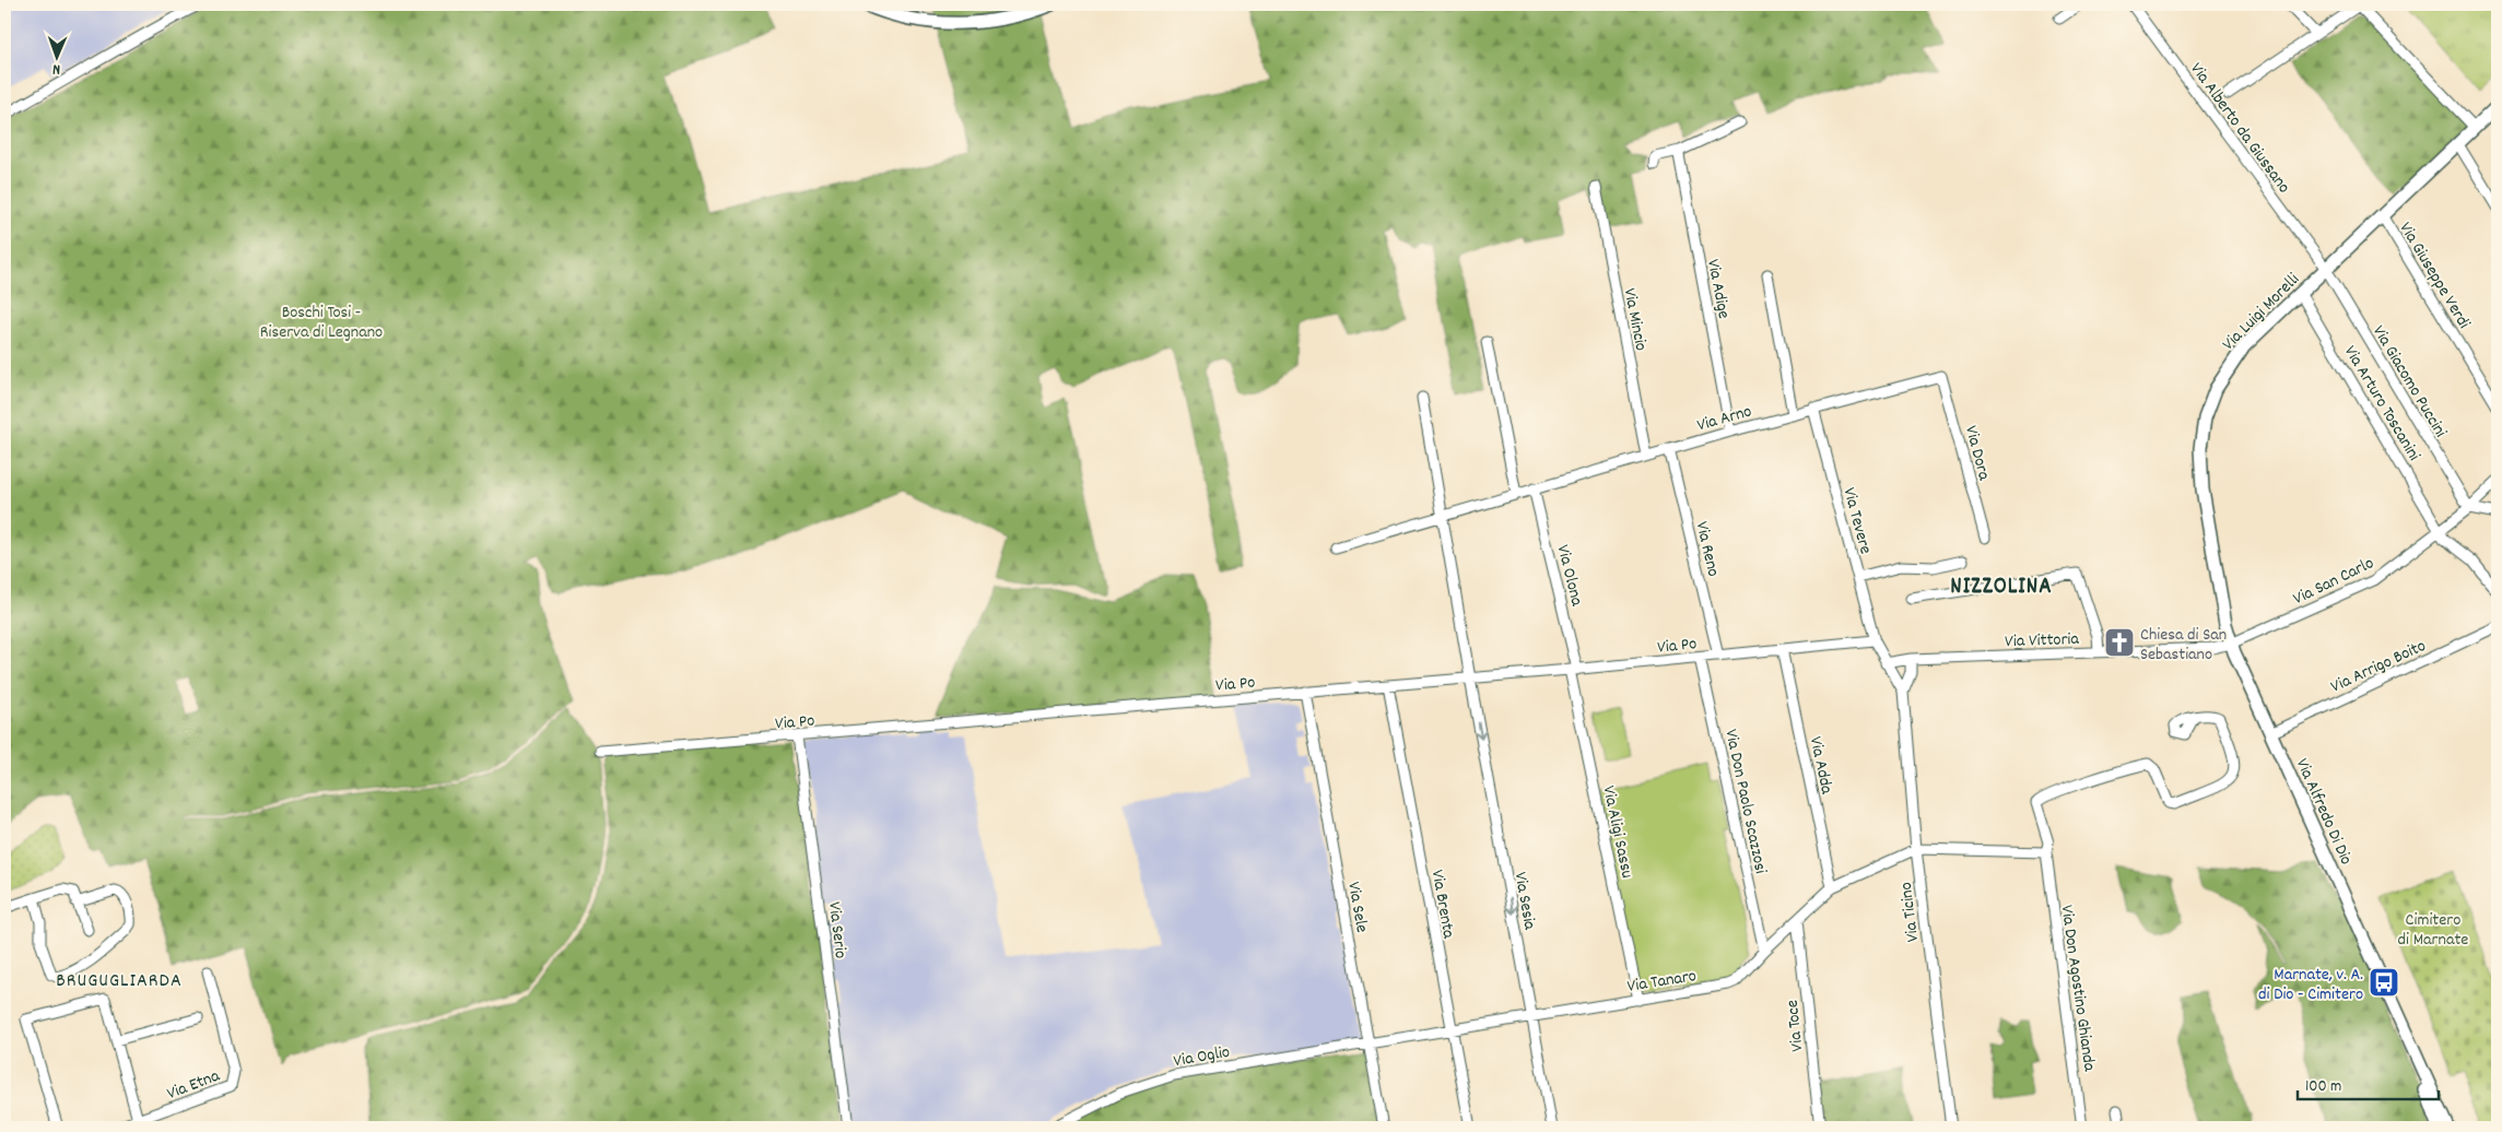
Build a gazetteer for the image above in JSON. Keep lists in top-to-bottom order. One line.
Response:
{"streets":{"main road":["Via Luigi Morelli","Via Alfredo Di Dio"],"street":["Via Alberto da Giussano","Via Giuseppe Verdi","Via Adige","Via Mincio","Via Giacomo Puccini","Via Arturo Toscanini","Via Arno","Via Dora","Via Tevere","Via Reno","Via Olona","Via San Carlo","Via Vittoria","Via Po","Via Arrigo Boito","Via Adda","Via Don Paolo Scazzosi","Via Aligi Sassu","Via Sesia","Via Brenta","Via Sele","Via Ticino","Via Serio","Via Tanaro","Via Don Agostino Ghianda","Via Toce","Via Oglio","Via Etna"]},"crossings":[["Via Alberto da Giussano","Via Luigi Morelli"],["Via Alberto da Giussano","Via Giacomo Puccini"],["Via Giuseppe Verdi","Via Luigi Morelli"],["Via Adige","Via Arno"],["Via Luigi Morelli","Via Giacomo Puccini"],["Via Luigi Morelli","Via Arturo Toscanini"],["Via Luigi Morelli","Via San Carlo"],["Via Luigi Morelli","Via Vittoria"],["Via Luigi Morelli","Via Alfredo Di Dio"],["Via Mincio","Via Arno"],["Via Giacomo Puccini","Via San Carlo"],["Via Arturo Toscanini","Via San Carlo"],["Via Arno","Via Dora"],["Via Arno","Via Tevere"],["Via Arno","Via Reno"],["Via Arno","Via Olona"],["Via Arno","Via Sesia"],["Via Tevere","Via Vittoria"],["Via Tevere","Via Po"],["Via Tevere","Via Ticino"],["Via Reno","Via Po"],["Via Olona","Via Po"],["Via Olona","Via Aligi Sassu"],["Via San Carlo","Via Vittoria"],["Via San Carlo","Via Alfredo Di Dio"],["Via Vittoria","Via Alfredo Di Dio"],["Via Po","Via Adda"],["Via Po","Via Don Paolo Scazzosi"],["Via Po","Via Aligi Sassu"],["Via Po","Via Sesia"],["Via Po","Via Brenta"],["Via Po","Via Sele"],["Via Po","Via Serio"],["Via Arrigo Boito","Via Alfredo Di Dio"],["Via Adda","Via Tanaro"],["Via Don Paolo Scazzosi","Via Tanaro"],["Via Aligi Sassu","Via Tanaro"],["Via Sesia","Via Tanaro"],["Via Brenta","Via Tanaro"],["Via Sele","Via Tanaro"],["Via Sele","Via Oglio"],["Via Ticino","Via Tanaro"],["Via Tanaro","Via Toce"],["Via Tanaro","Via Oglio"]],"one_way":["Via Sesia"],"districts":["NIZZOLINA","BRUGUGLIARDA"],"parks":["Boschi Tosi - Riserva di Legnano","Cimitero di Marnate"],"places":{"church":["Chiesa di San Sebastiano"],"bus stop":["Marnate, v. A. di Dio - Cimitero"]},"scale_bar":"100 m","north":"bottom"}
